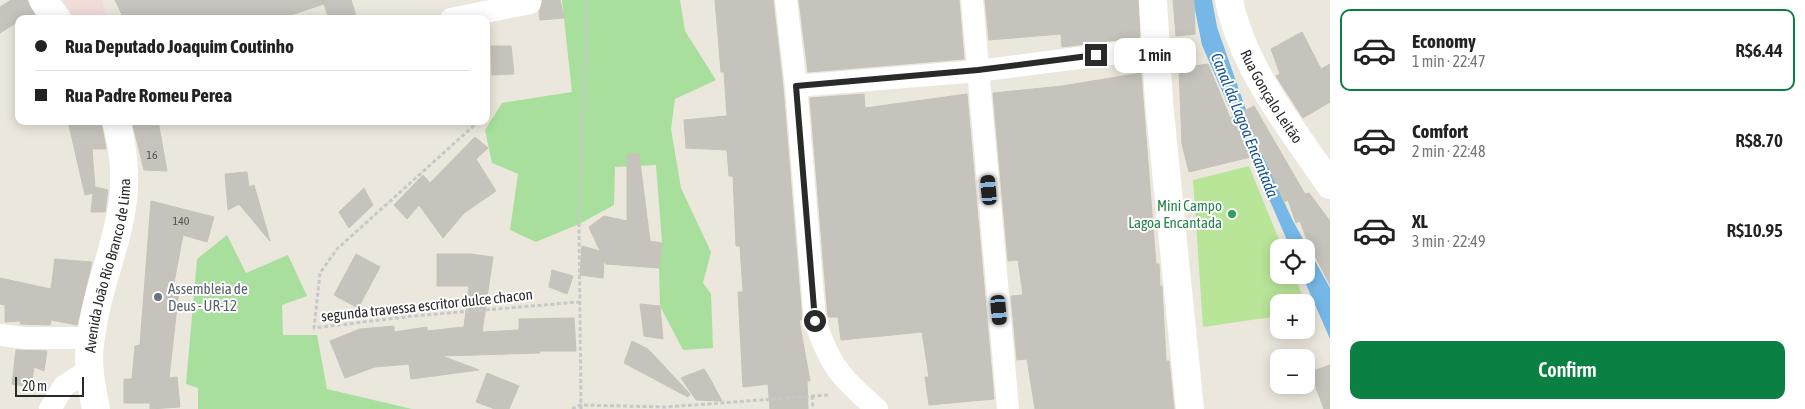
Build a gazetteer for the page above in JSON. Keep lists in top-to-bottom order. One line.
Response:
{"streets":{"main road":["Rua Gonçalo Leitão","Avenida João Rio Branco de Lima"],"path":["segunda travessa escritor dulce chacon"]},"water":["Canal da Lagoa Encantada"],"places":["Mini Campo Lagoa Encantada","Assembleia de Deus - UR-12"],"house_numbers":["16","140"],"scale_bar":"20 m","page":{"list":[{"name":"Economy","note":"1 min · 22:47","value":"R$6.44"},{"name":"Comfort","note":"2 min · 22:48","value":"R$8.70"},{"name":"XL","note":"3 min · 22:49","value":"R$10.95"}],"banner":["Rua Deputado Joaquim Coutinho","Rua Padre Romeu Perea"],"bubble":"1 min","map_buttons":["+","−"],"buttons":"Confirm","scale":"20 m"}}
